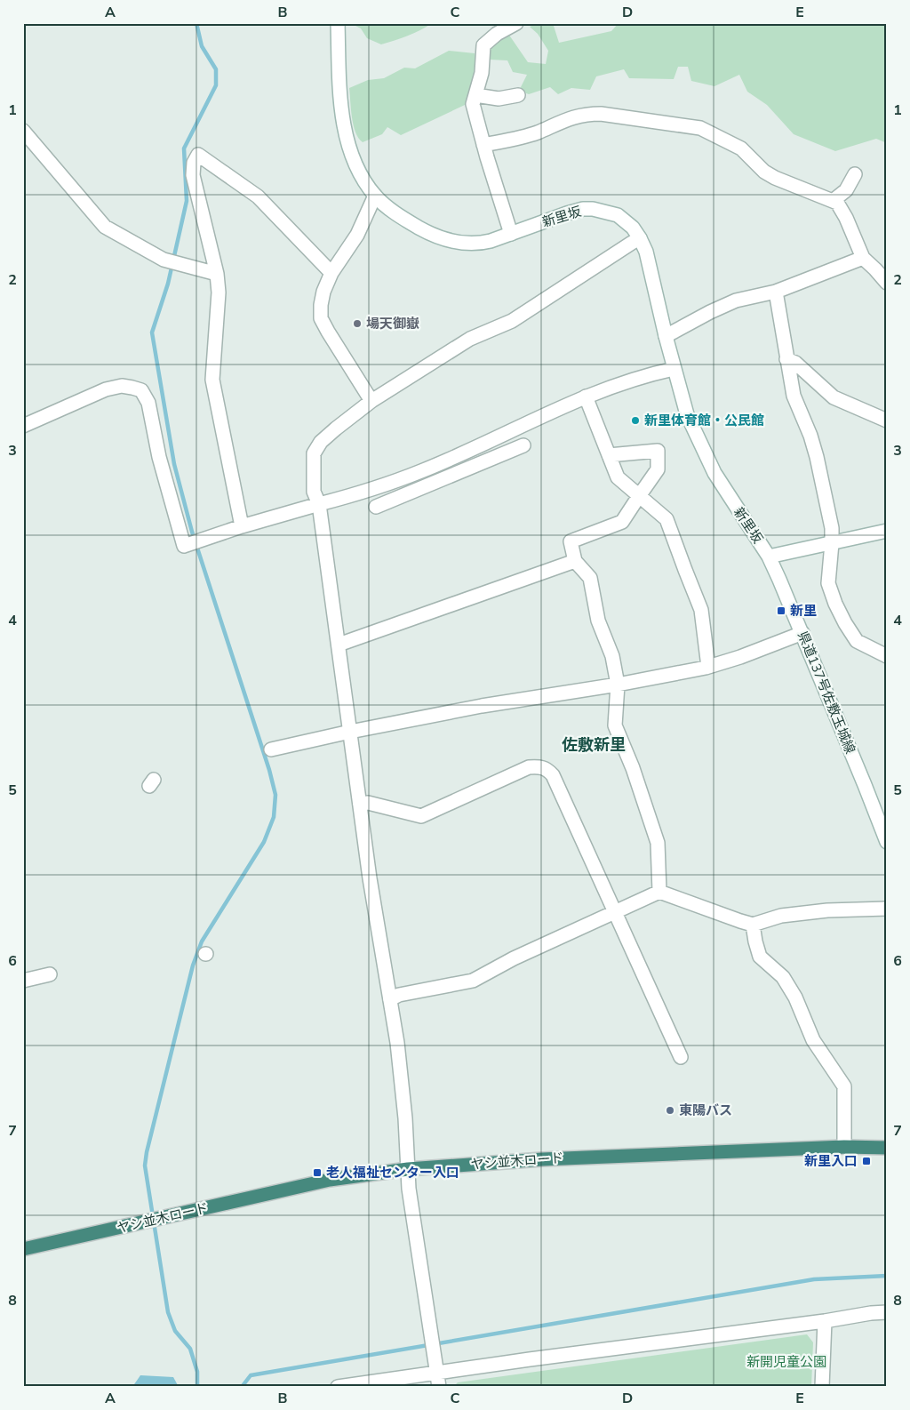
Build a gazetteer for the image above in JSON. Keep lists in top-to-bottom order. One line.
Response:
{"streets":{"highway":["ヤシ並木ロード"],"street":["新里坂","県道137号佐敷玉城線"]},"crossings":[["新里坂","県道137号佐敷玉城線"]],"districts":["佐敷新里"],"parks":["新開児童公園"],"places":{"other":["場天御嶽","新里体育館・公民館","東陽バス"],"transit":["新里","新里入口","老人福祉センター入口"]},"grid":{"columns":["A","B","C","D","E"],"rows":["1","2","3","4","5","6","7","8"]}}
